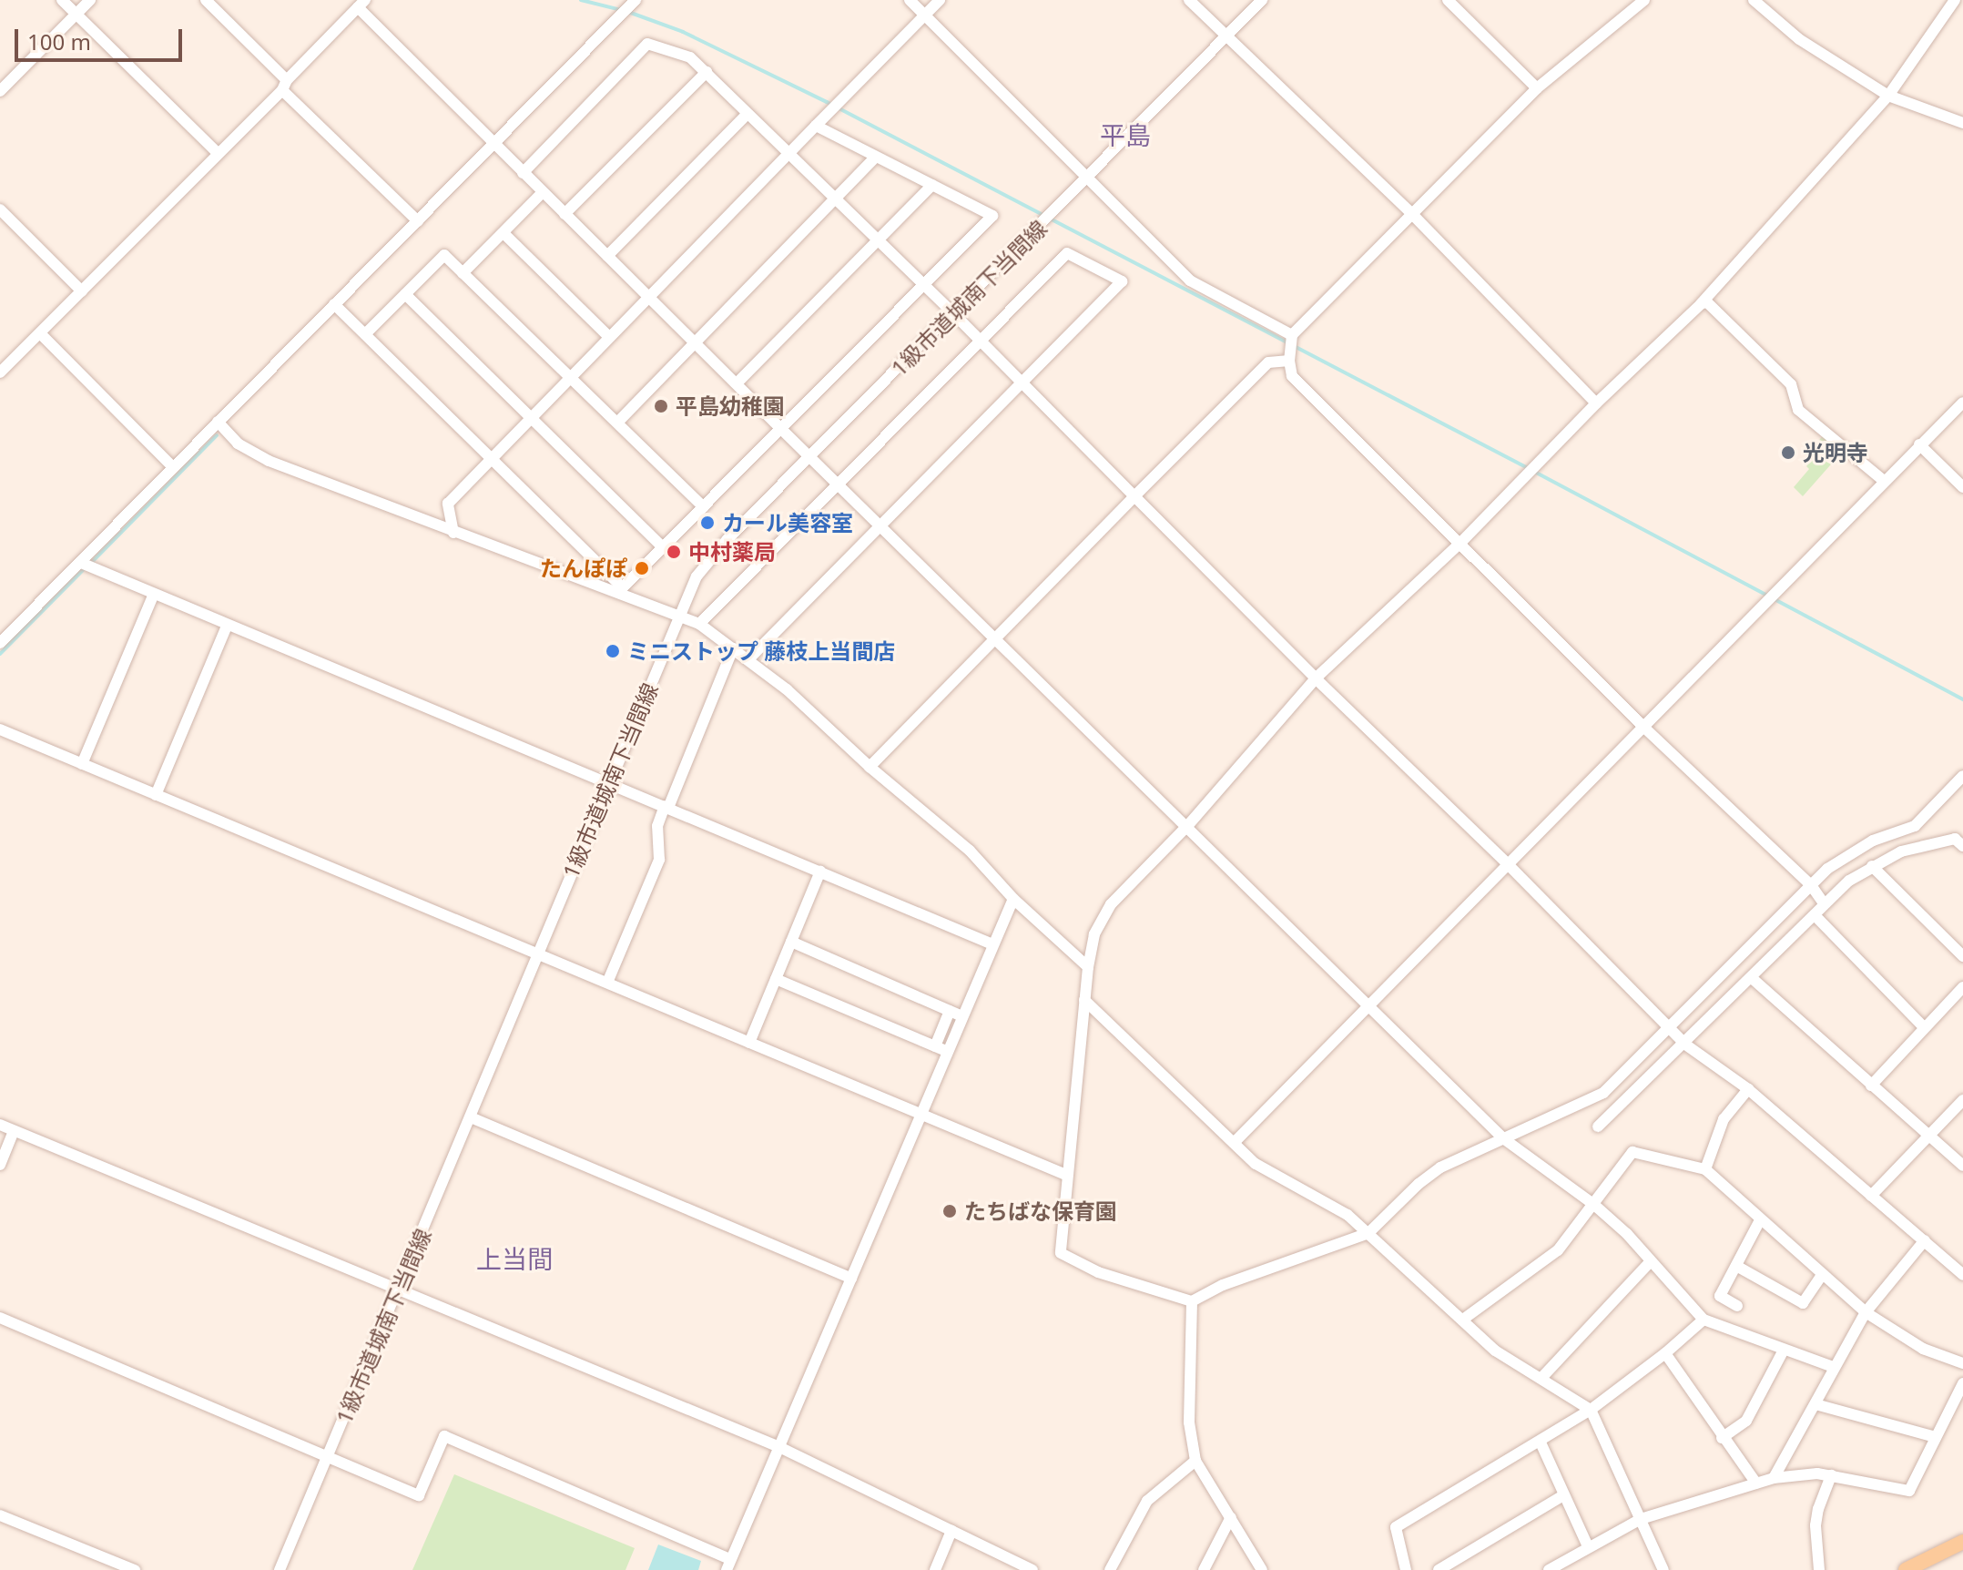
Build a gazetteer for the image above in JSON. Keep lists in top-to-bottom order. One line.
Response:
{"streets":{"street":["1級市道城南下当間線"]},"districts":["平島","上当間"],"places":["平島幼稚園","光明寺","カール美容室","中村薬局","たんぽぽ","ミニストップ 藤枝上当間店","たちばな保育園"],"scale_bar":"100 m"}
